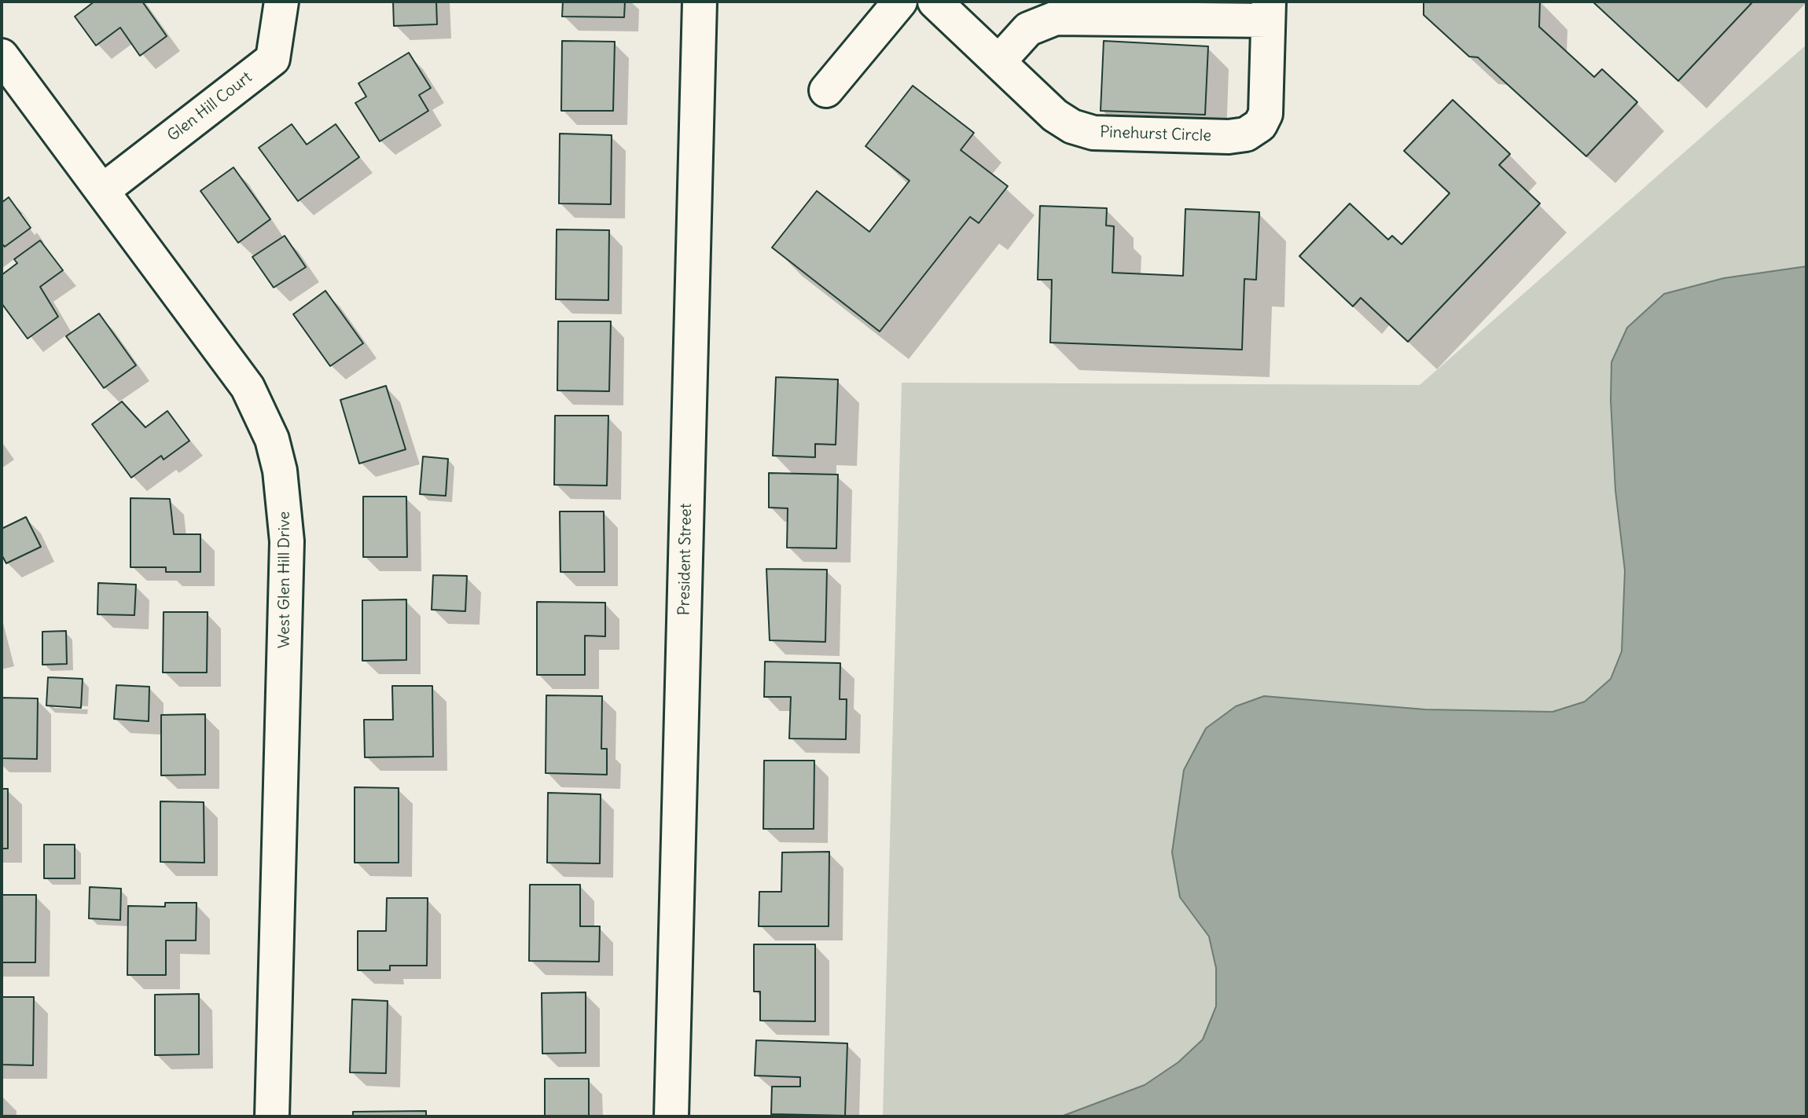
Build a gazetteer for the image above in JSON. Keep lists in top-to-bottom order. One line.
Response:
{"streets":{"street":["Glen Hill Court","Pinehurst Circle","President Street","West Glen Hill Drive"]},"crossings":[["Glen Hill Court","West Glen Hill Drive"]]}
